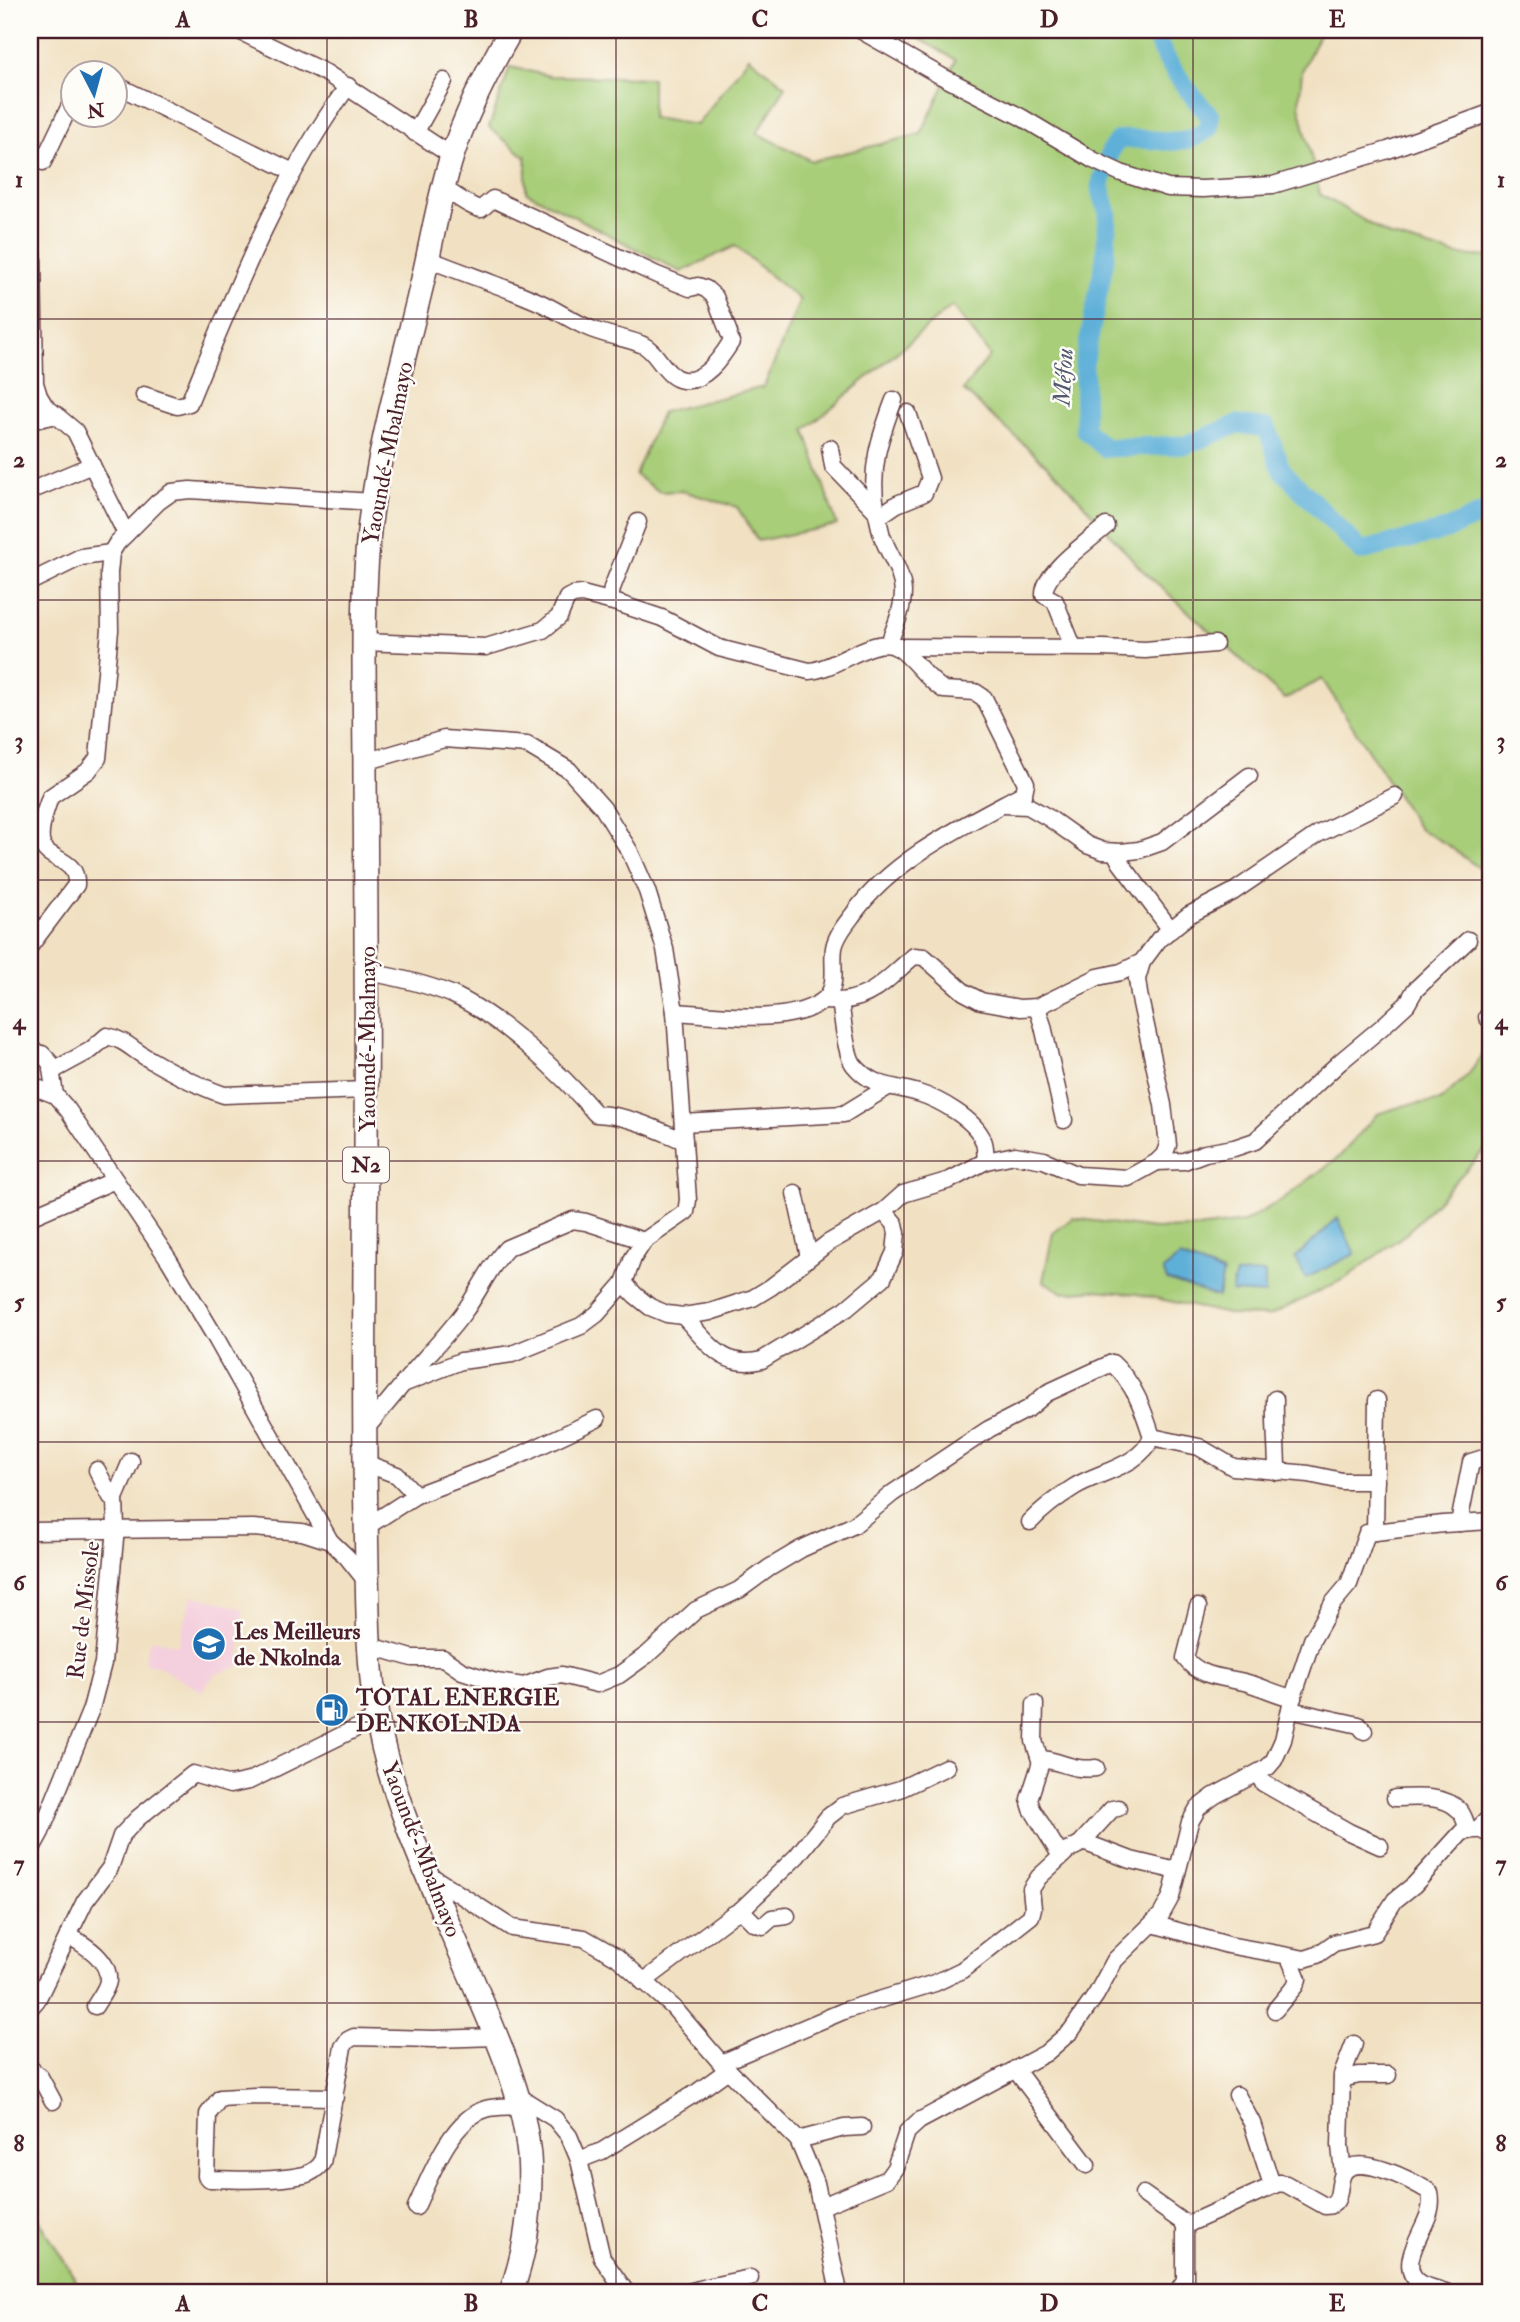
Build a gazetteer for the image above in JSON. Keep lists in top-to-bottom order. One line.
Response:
{"streets":{"highway":["Yaoundé-Mbalmayo","N2"],"street":["Rue de Missole"]},"water":["Méfou"],"places":{"school or university":["Les Meilleurs de Nkolnda"],"fuel station":["TOTAL ENERGIE DE NKOLNDA"]},"north":"bottom","grid":{"columns":["A","B","C","D","E"],"rows":["1","2","3","4","5","6","7","8"]}}
